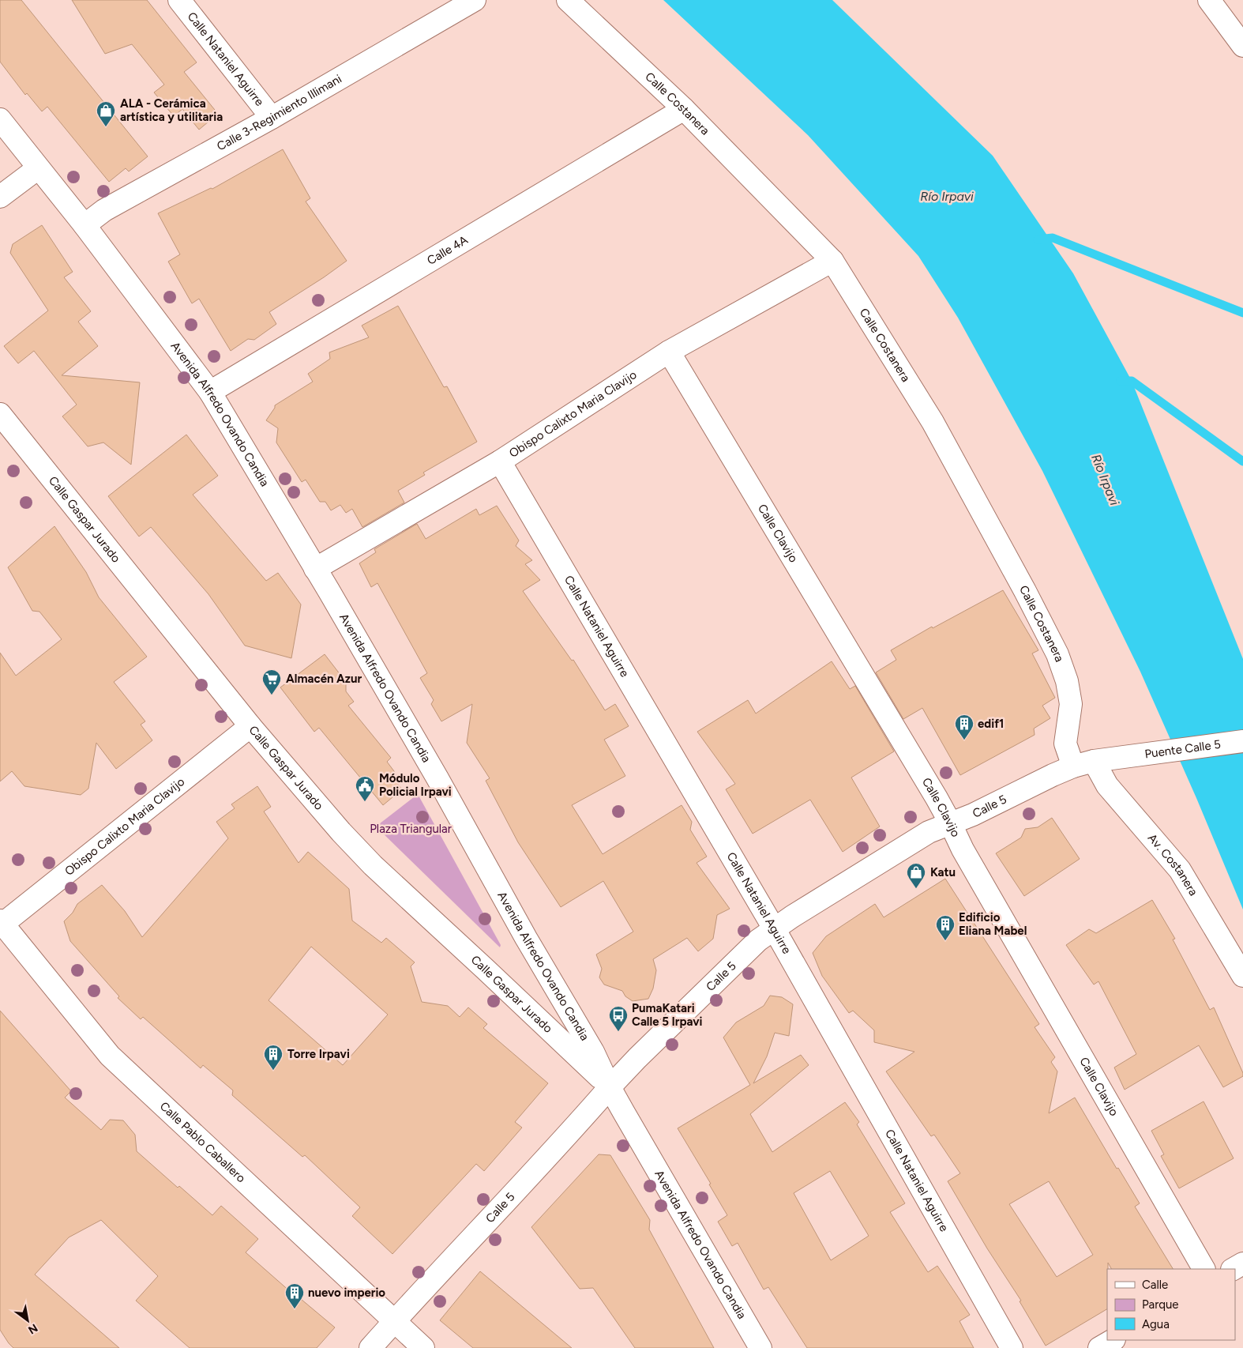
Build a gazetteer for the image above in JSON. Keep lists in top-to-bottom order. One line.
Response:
{"streets":{"street":["Calle Nataniel Aguirre","Calle Costanera","Calle 3-Regimiento Illimani","Calle 4A","Obispo Calixto Maria Clavijo","Avenida Alfredo Ovando Candia","Calle Gaspar Jurado","Calle Clavijo","Puente Calle 5","Calle 5","Av. Costanera","Calle Pablo Caballero"]},"crossings":[["Calle Nataniel Aguirre","Calle 3-Regimiento Illimani"],["Calle Nataniel Aguirre","Obispo Calixto Maria Clavijo"],["Calle Nataniel Aguirre","Calle 5"],["Calle Costanera","Calle 4A"],["Calle Costanera","Obispo Calixto Maria Clavijo"],["Calle Costanera","Calle 5"],["Calle Costanera","Av. Costanera"],["Calle 3-Regimiento Illimani","Avenida Alfredo Ovando Candia"],["Calle 4A","Avenida Alfredo Ovando Candia"],["Obispo Calixto Maria Clavijo","Avenida Alfredo Ovando Candia"],["Obispo Calixto Maria Clavijo","Calle Gaspar Jurado"],["Obispo Calixto Maria Clavijo","Calle Clavijo"],["Obispo Calixto Maria Clavijo","Calle Pablo Caballero"],["Avenida Alfredo Ovando Candia","Calle Gaspar Jurado"],["Avenida Alfredo Ovando Candia","Calle 5"],["Calle Gaspar Jurado","Calle 5"],["Calle Clavijo","Calle 5"],["Puente Calle 5","Calle 5"],["Calle 5","Av. Costanera"],["Calle 5","Calle Pablo Caballero"]],"water":["Río Irpavi"],"parks":["Plaza Triangular"],"places":{"shop":["ALA - Cerámica artística y utilitaria","Katu"],"supermarket":["Almacén Azur"],"building":["edif1","Edificio Eliana Mabel","Torre Irpavi","nuevo imperio"],"public building":["Módulo Policial Irpavi"],"bus stop":["PumaKatari Calle 5 Irpavi"]},"legend":["Calle","Parque","Agua"],"north":"bottom right"}
